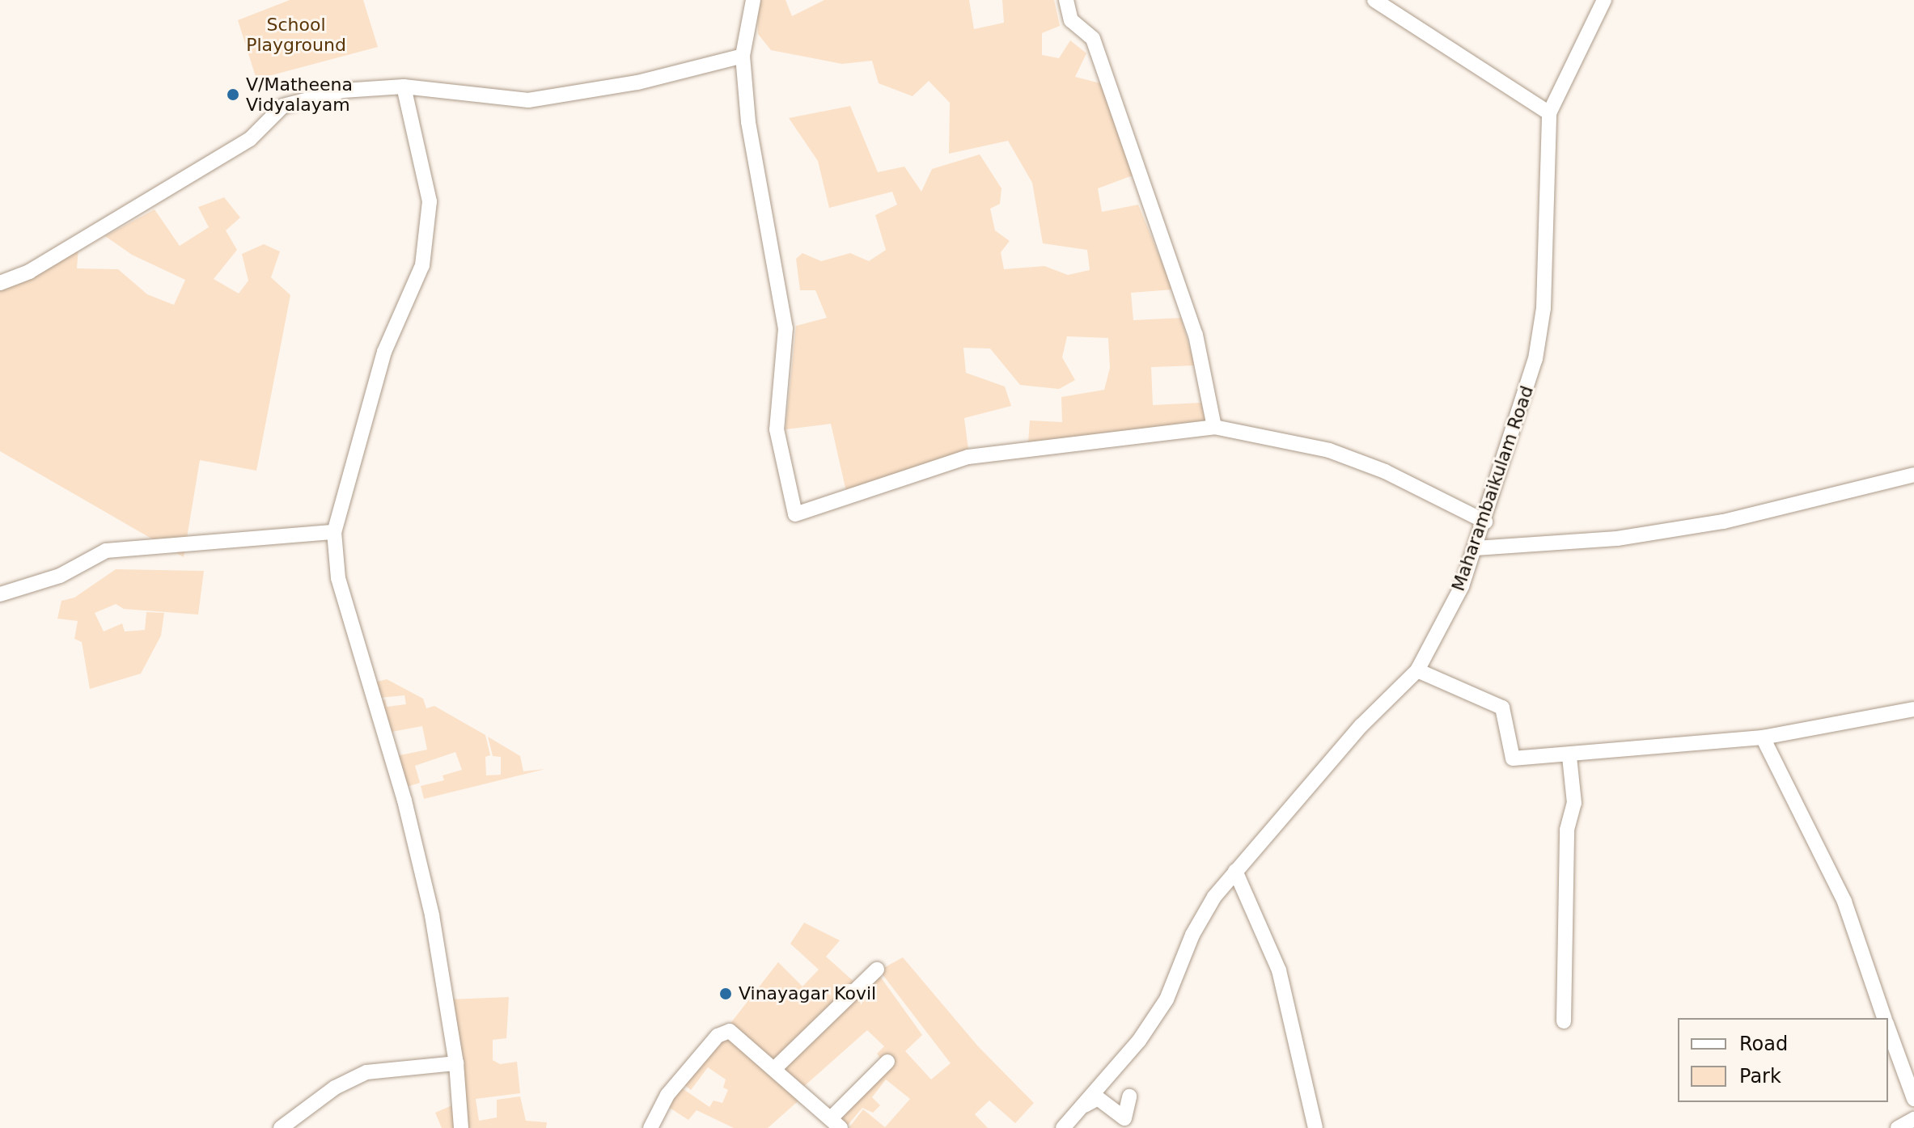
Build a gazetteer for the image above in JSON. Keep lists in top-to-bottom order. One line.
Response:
{"streets":{"street":["Maharambaikulam Road"]},"parks":["School Playground"],"places":["V/Matheena Vidyalayam","Vinayagar Kovil"],"legend":["Road","Park"]}
